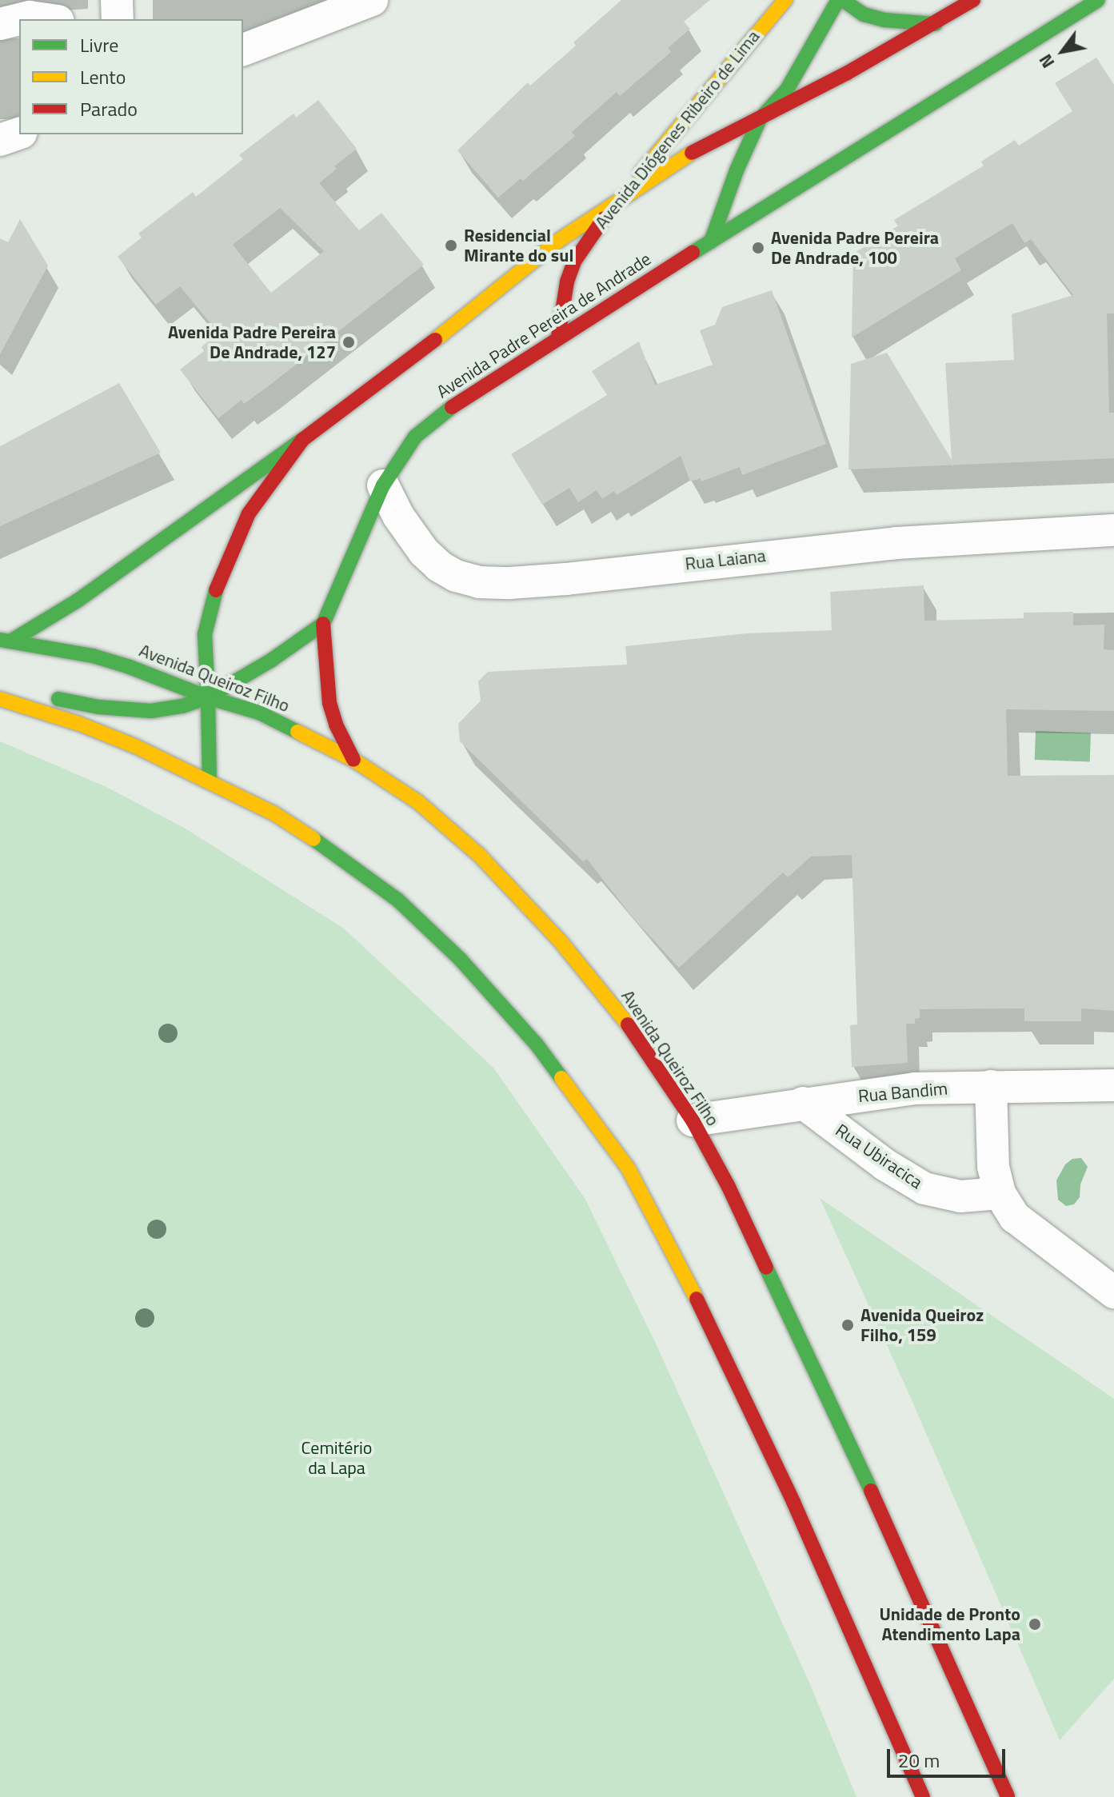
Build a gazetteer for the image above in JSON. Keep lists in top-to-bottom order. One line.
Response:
{"streets":{"main road":["Avenida Diógenes Ribeiro de Lima","Avenida Padre Pereira de Andrade","Avenida Queiroz Filho"],"street":["Rua Laiana","Rua Bandim","Rua Ubiracica"]},"crossings":[["Avenida Diógenes Ribeiro de Lima","Avenida Padre Pereira de Andrade"],["Avenida Padre Pereira de Andrade","Rua Laiana"],["Avenida Queiroz Filho","Rua Bandim"],["Rua Bandim","Rua Ubiracica"]],"parks":["Cemitério da Lapa"],"places":["Residencial Mirante do sul","Avenida Padre Pereira De Andrade, 100","Avenida Padre Pereira De Andrade, 127","Avenida Queiroz Filho, 159","Unidade de Pronto Atendimento Lapa"],"legend":["Livre","Lento","Parado"],"scale_bar":"20 m","north":"bottom left"}
